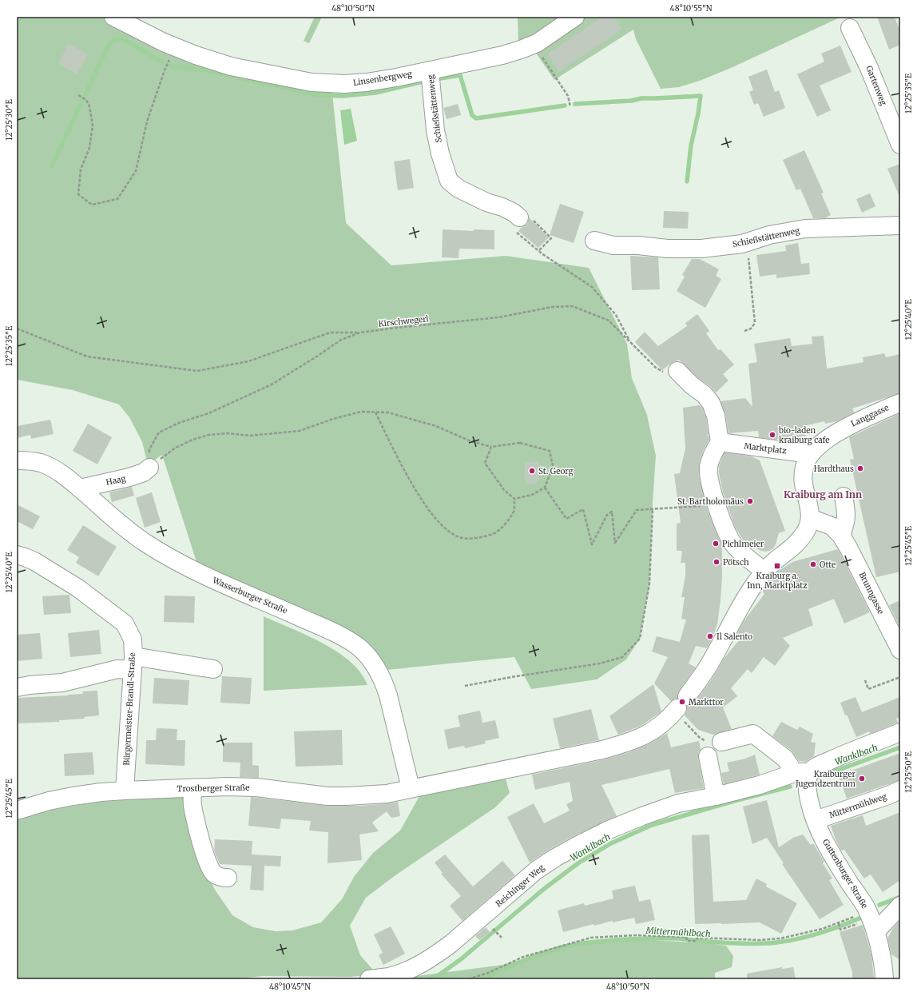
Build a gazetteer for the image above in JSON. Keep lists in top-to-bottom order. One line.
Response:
{"streets":{"street":["Linsenbergweg","Gartenweg","Schießstättenweg","Langgasse","Marktplatz","Haag","Brunngasse","Wasserburger Straße","Bürgermeister-Brandl-Straße","Trostberger Straße","Mittermühlweg","Guttenburger Straße","Reichinger Weg"],"path":["Kirschwegerl"]},"crossings":[["Linsenbergweg","Schießstättenweg"],["Kirschwegerl","Haag"],["Langgasse","Marktplatz"],["Haag","Wasserburger Straße"],["Wasserburger Straße","Trostberger Straße"],["Bürgermeister-Brandl-Straße","Trostberger Straße"],["Mittermühlweg","Guttenburger Straße"],["Guttenburger Straße","Reichinger Weg"]],"districts":["Kraiburg am Inn"],"water":["Wanklbach","Mittermühlbach"],"places":{"other":["bio-laden kraiburg cafe","Hardthaus","St. Georg","St. Bartholomäus","Pichlmeier","Pötsch","Otte","Il Salento","Markttor","Kraiburger Jugendzentrum"],"transit":["Kraiburg a. Inn, Marktplatz"]},"coordinates":["48°10'50\"N","48°10'55\"N","12°25'35\"E","12°25'30\"E","12°25'40\"E","12°25'45\"E","12°25'50\"E","48°10'45\"N"]}
